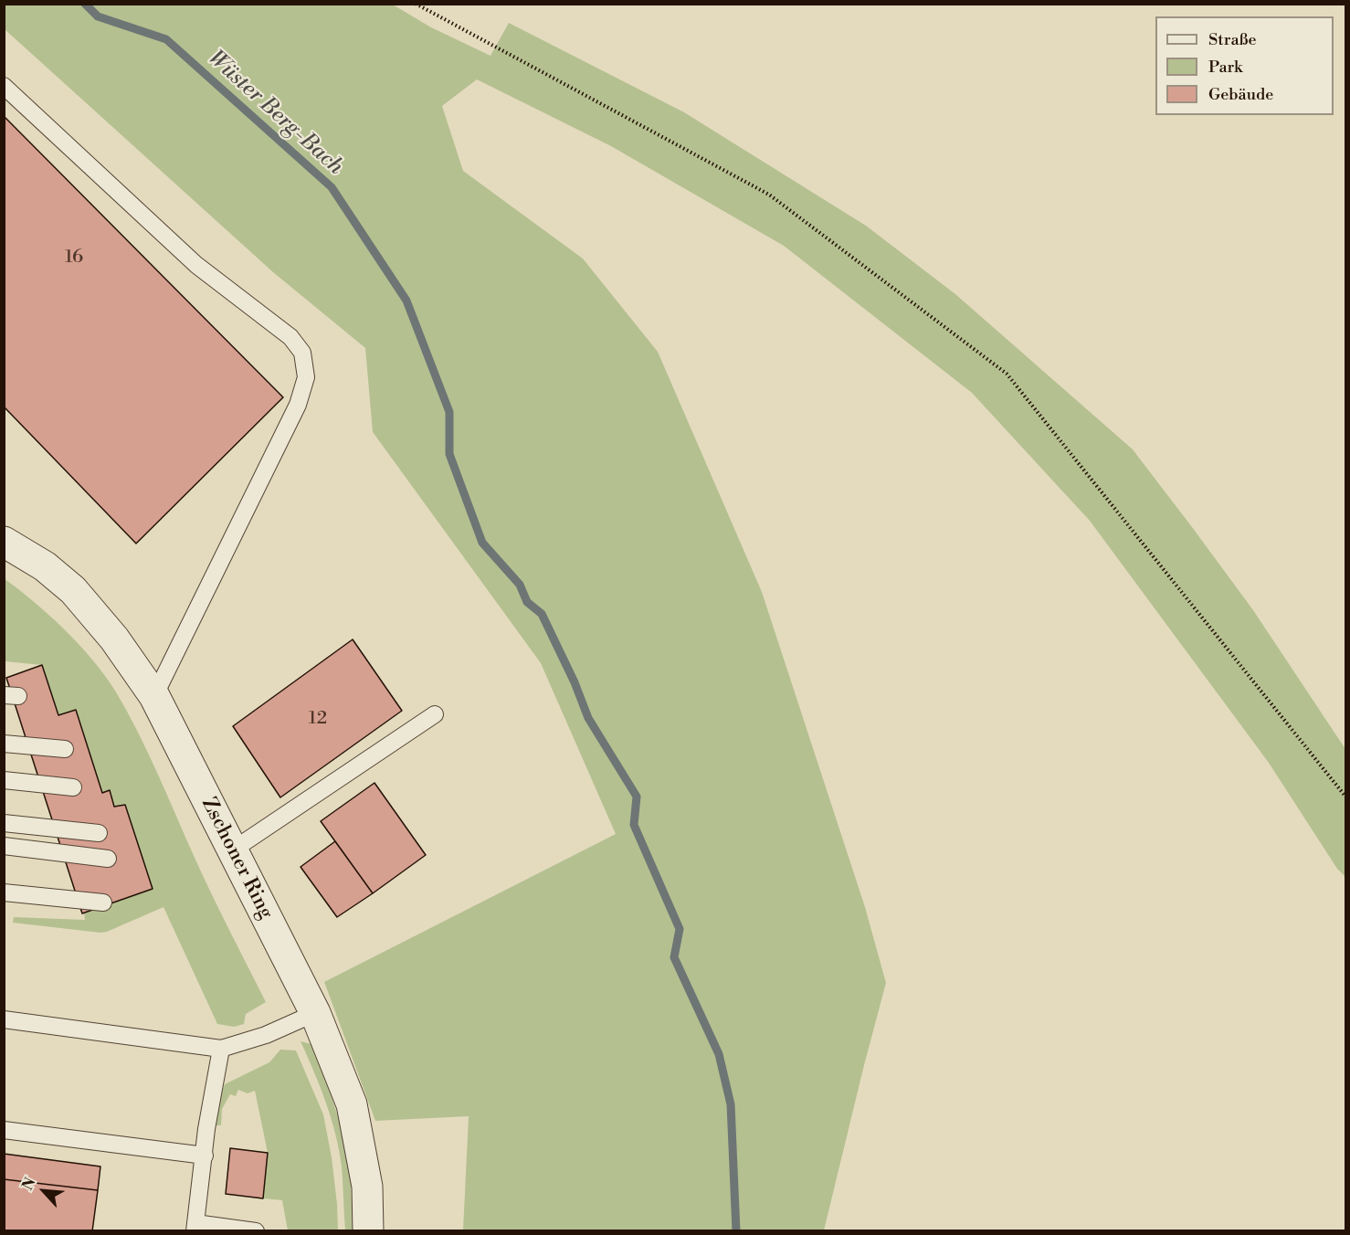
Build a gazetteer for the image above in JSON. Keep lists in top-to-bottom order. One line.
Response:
{"streets":{"street":["Zschoner Ring"]},"water":["Wüster Berg-Bach"],"house_numbers":["16","12"],"legend":["Straße","Park","Gebäude"],"north":"top left"}
